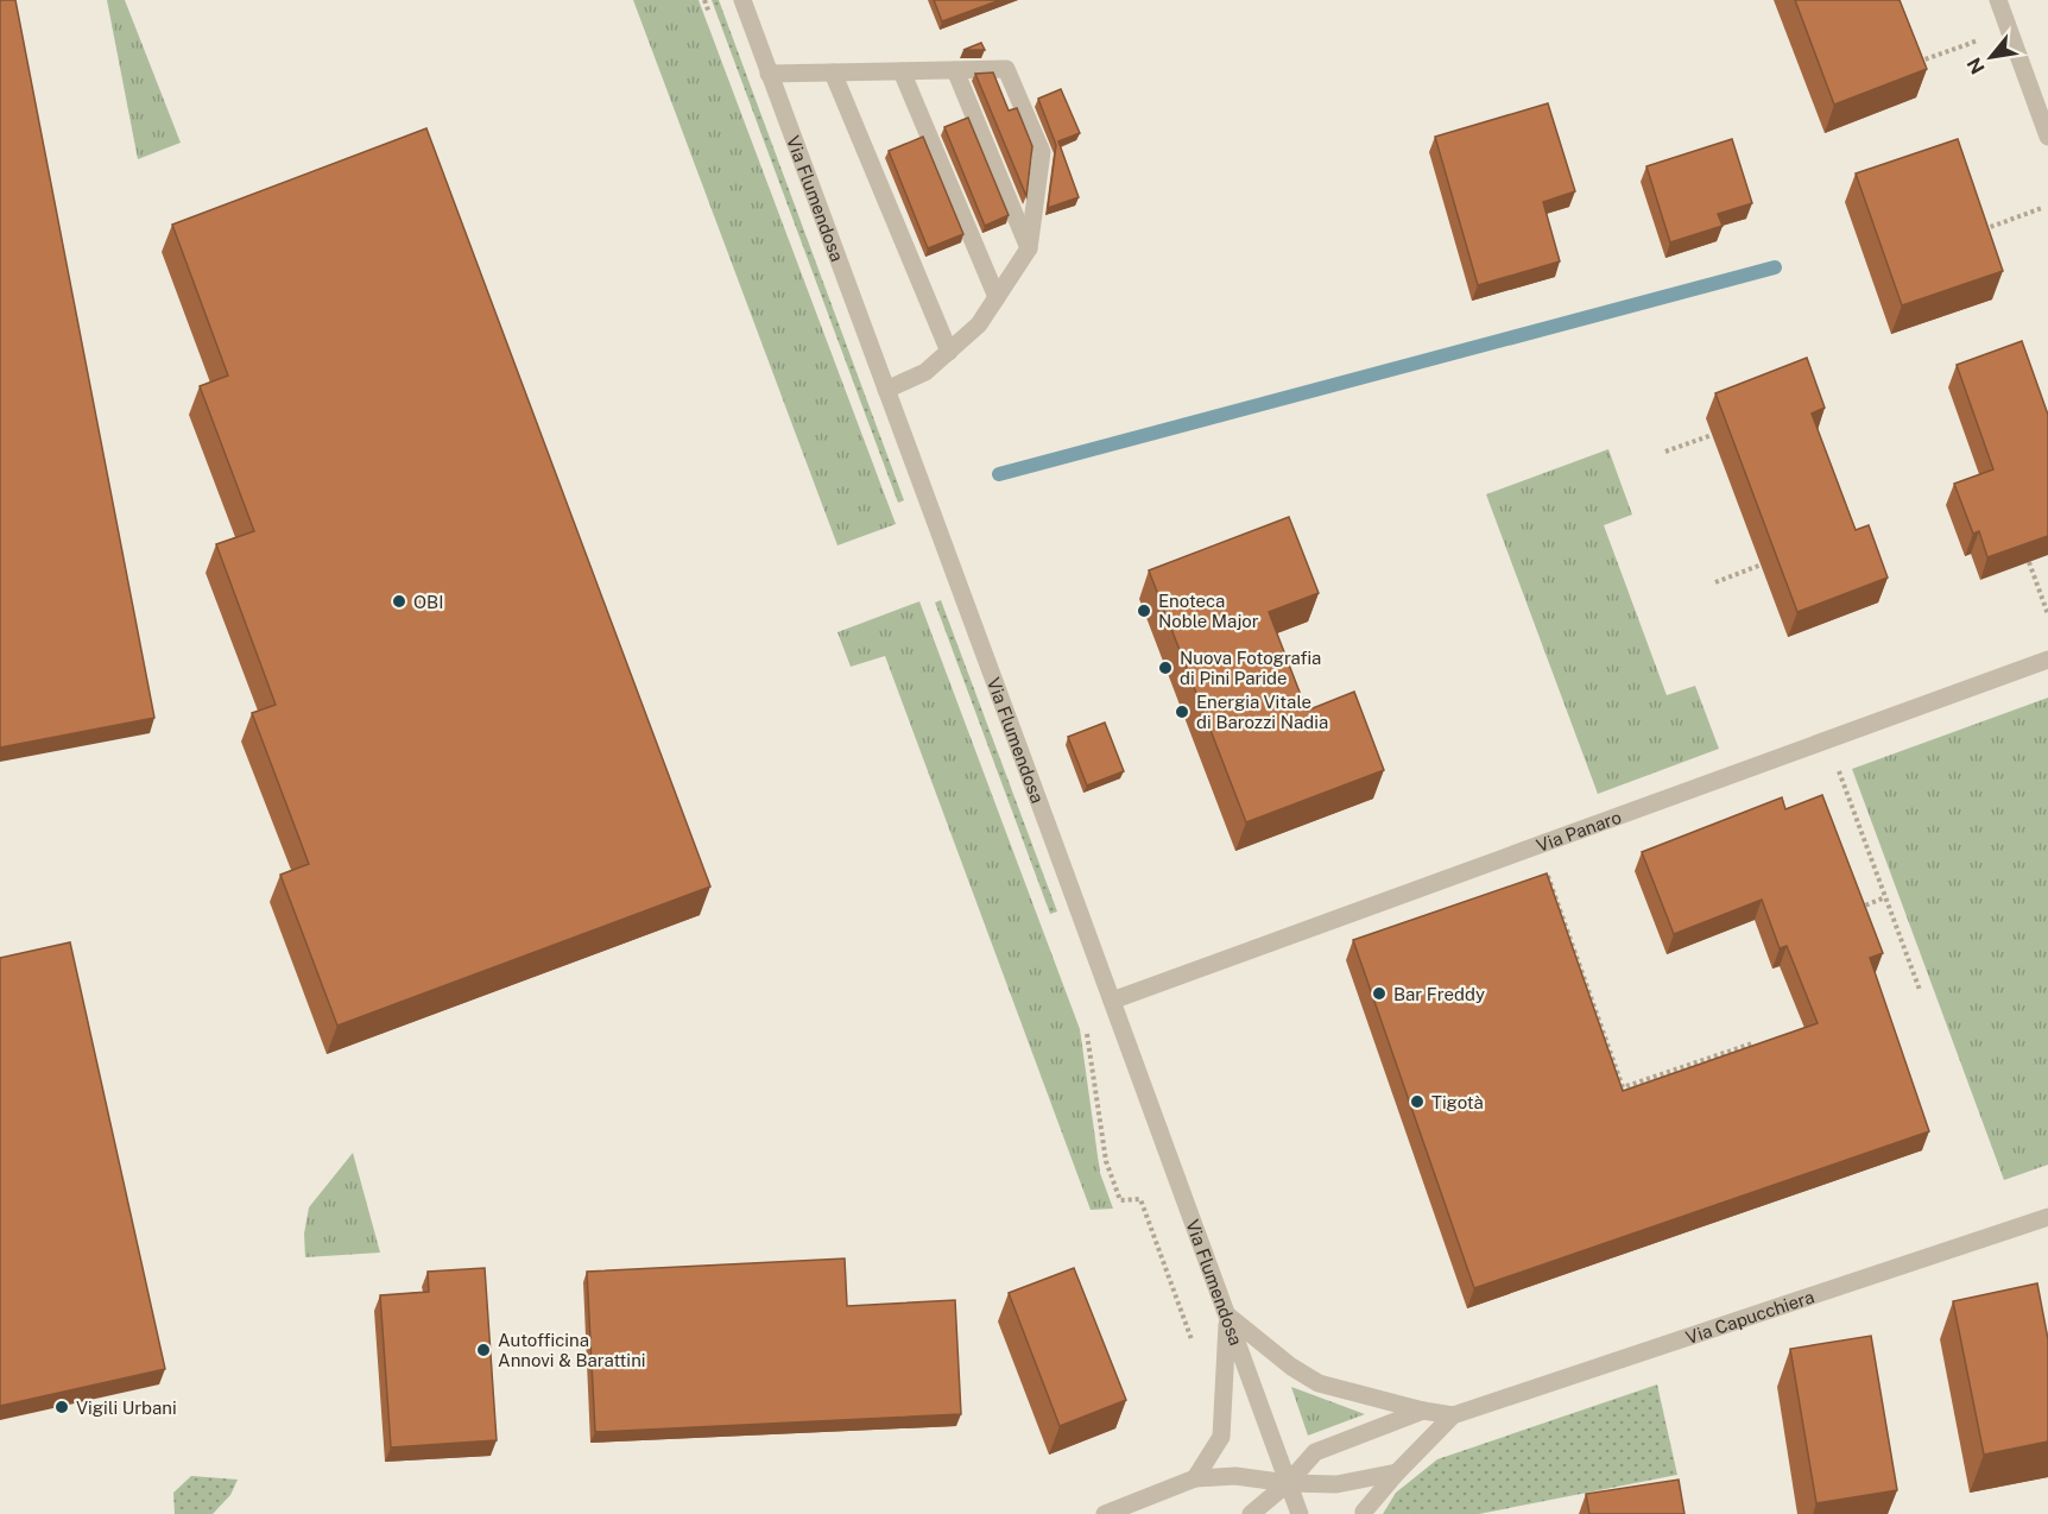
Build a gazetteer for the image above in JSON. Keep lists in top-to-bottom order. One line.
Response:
{"streets":{"street":["Via Flumendosa","Via Panaro","Via Capucchiera"]},"crossings":[["Via Flumendosa","Via Panaro"],["Via Flumendosa","Via Capucchiera"]],"places":["OBI","Enoteca Noble Major","Nuova Fotografia di Pini Paride","Energia Vitale di Barozzi Nadia","Bar Freddy","Tigotà","Autofficina Annovi & Barattini","Vigili Urbani"],"north":"bottom left"}
